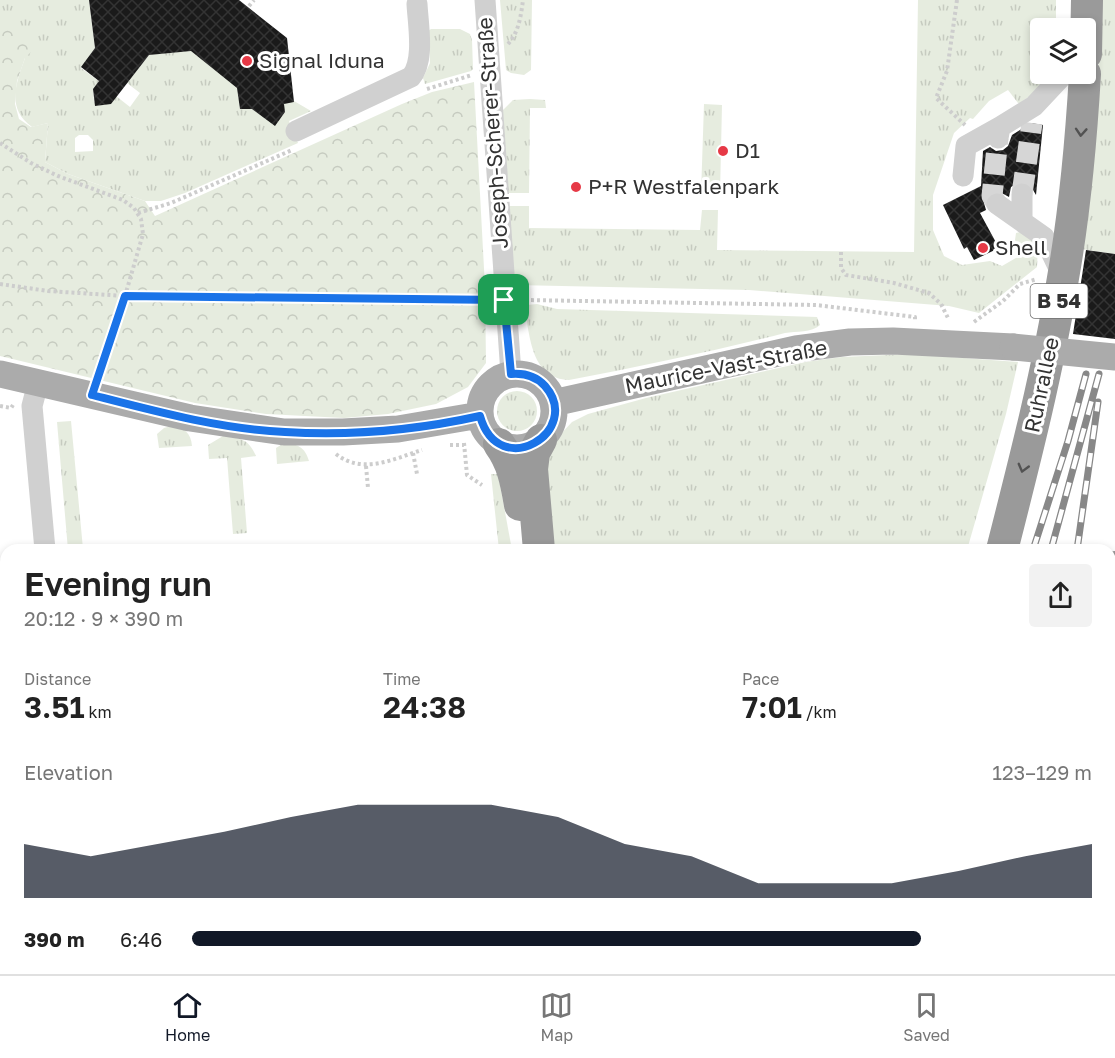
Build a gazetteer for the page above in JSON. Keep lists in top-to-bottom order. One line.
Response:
{"streets":{"highway":["B 54","Ruhrallee"],"main road":["Maurice-Vast-Straße"],"street":["Joseph-Scherer-Straße"]},"crossings":[["Joseph-Scherer-Straße","Maurice-Vast-Straße"]],"one_way":["Ruhrallee"],"places":["Signal Iduna","D1","P+R Westfalenpark","Shell"],"page":{"heading":["Evening run","20:12 · 9 × 390 m"],"stats":[["Distance","3.51 km"],["Time","24:38"],["Pace","7:01 /km"]],"chart":["Elevation","123–129 m"],"list":[{"name":"390 m","note":"6:46"}],"tabs":["Home","Map","Saved"]}}
